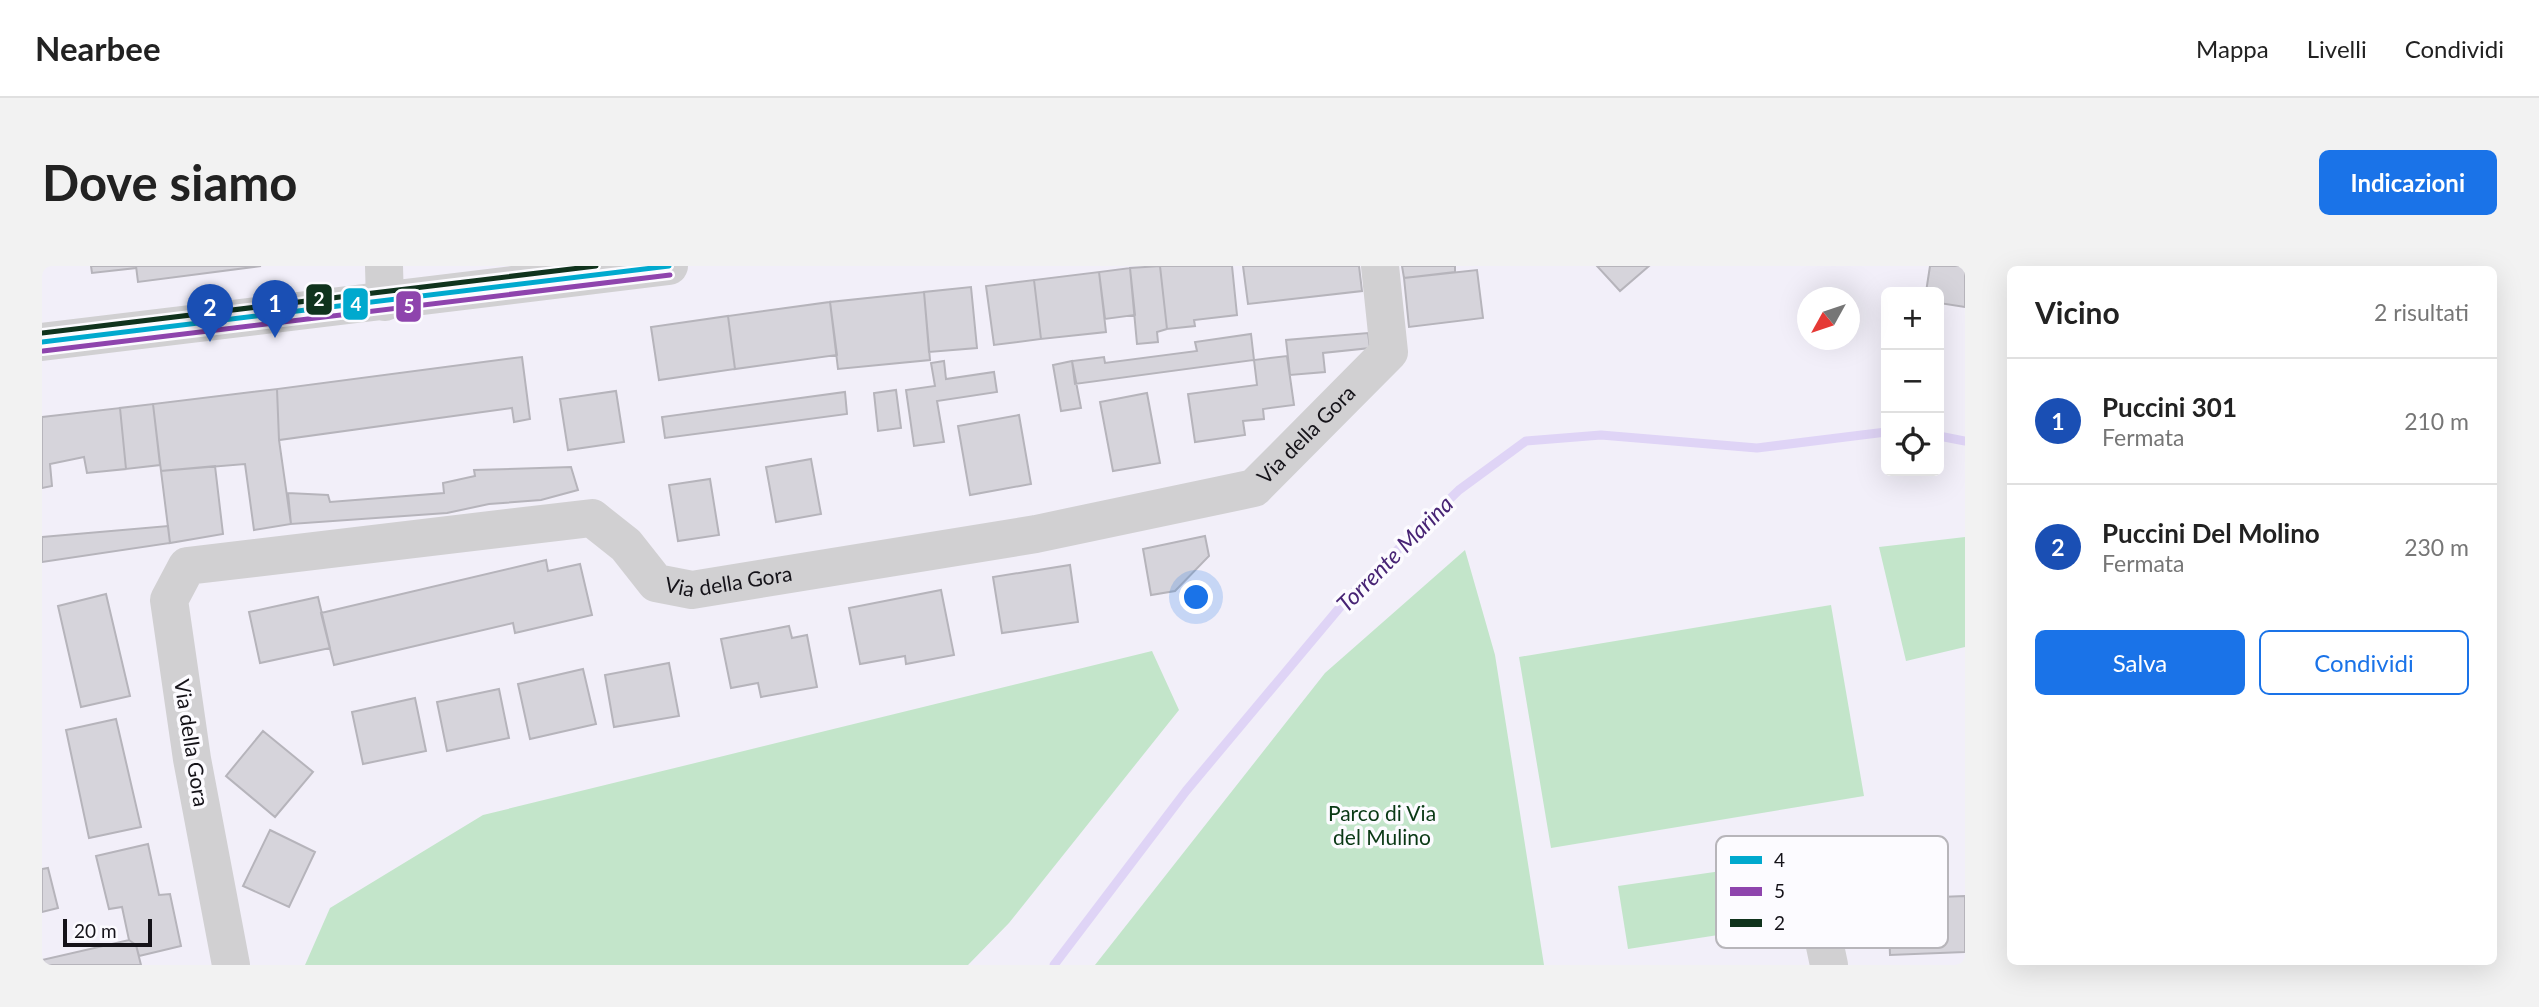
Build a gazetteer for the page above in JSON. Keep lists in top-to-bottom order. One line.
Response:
{"streets":{"street":["Via della Gora"]},"water":["Torrente Marina"],"parks":["Parco di Via del Mulino"],"lines":["transit line 4","transit line 2","transit line 5"],"legend":["4","5","2"],"scale_bar":"20 m","north":"bottom left","page":{"header":"Nearbee","nav":["Mappa","Livelli","Condividi"],"buttons":["Indicazioni",["Salva","Condividi"]],"title":"Dove siamo","heading":["Vicino","2 risultati"],"pins":["1","2"],"map_buttons":["+","−"],"list":[{"mark":"1","name":"Puccini 301","note":"Fermata","value":"210 m"},{"mark":"2","name":"Puccini Del Molino","note":"Fermata","value":"230 m"}],"scale":"20 m"}}
